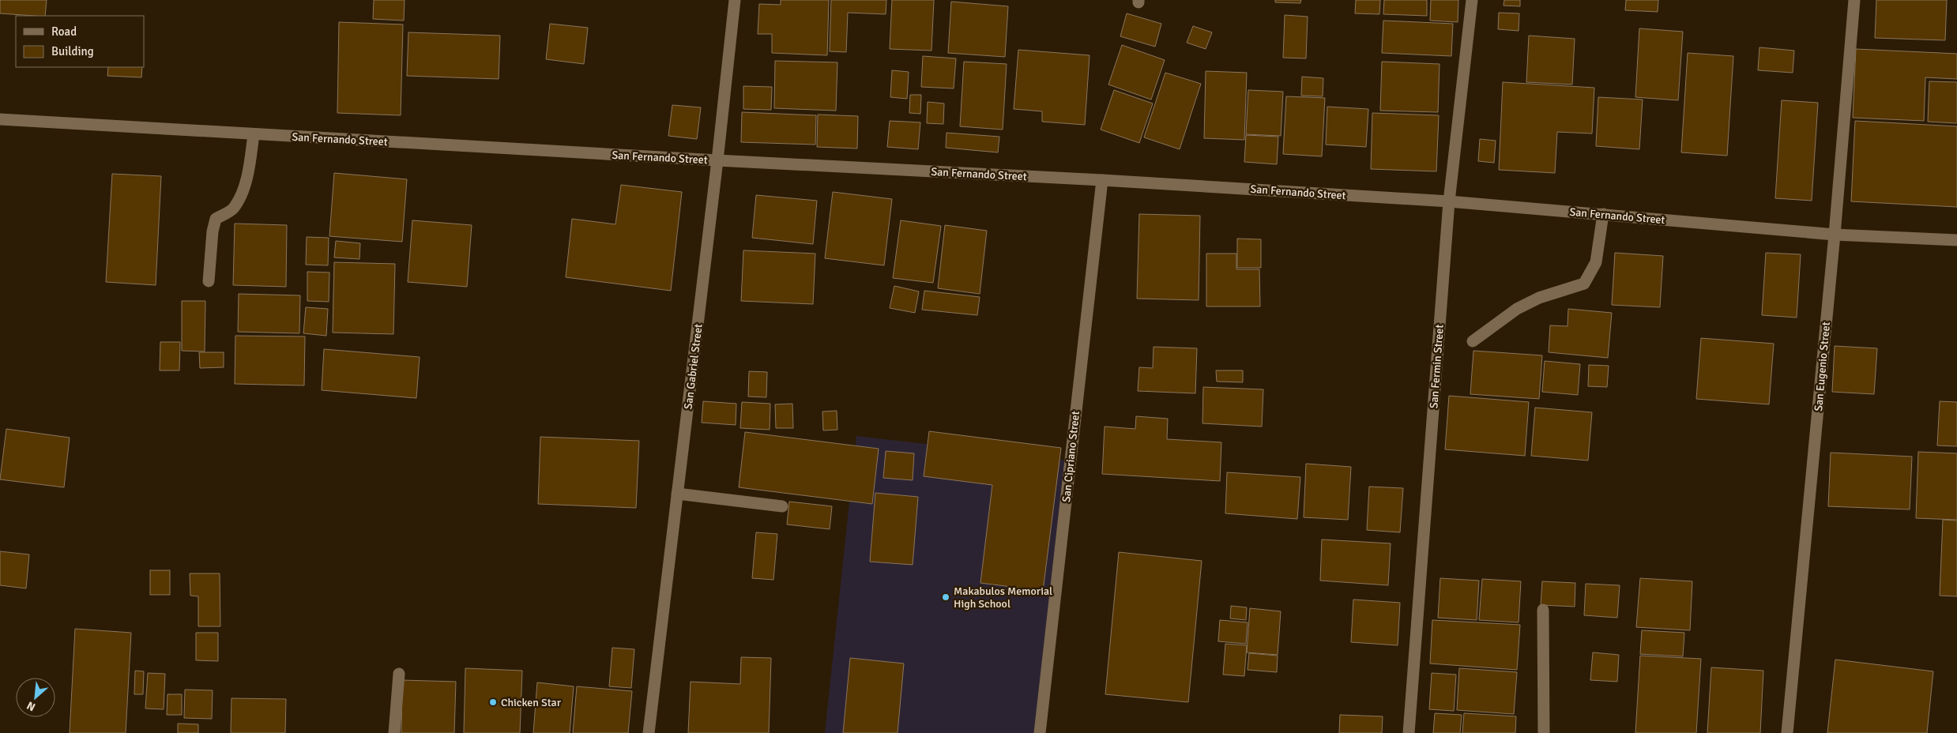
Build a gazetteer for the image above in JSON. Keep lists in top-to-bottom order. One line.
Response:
{"streets":{"street":["San Fernando Street","San Gabriel Street","San Fermin Street","San Eugenio Street","San Cipriano Street"]},"crossings":[["San Fernando Street","San Gabriel Street"],["San Fernando Street","San Fermin Street"],["San Fernando Street","San Eugenio Street"],["San Fernando Street","San Cipriano Street"]],"places":["Makabulos Memorial High School","Chicken Star"],"legend":["Road","Building"],"north":"bottom left"}
